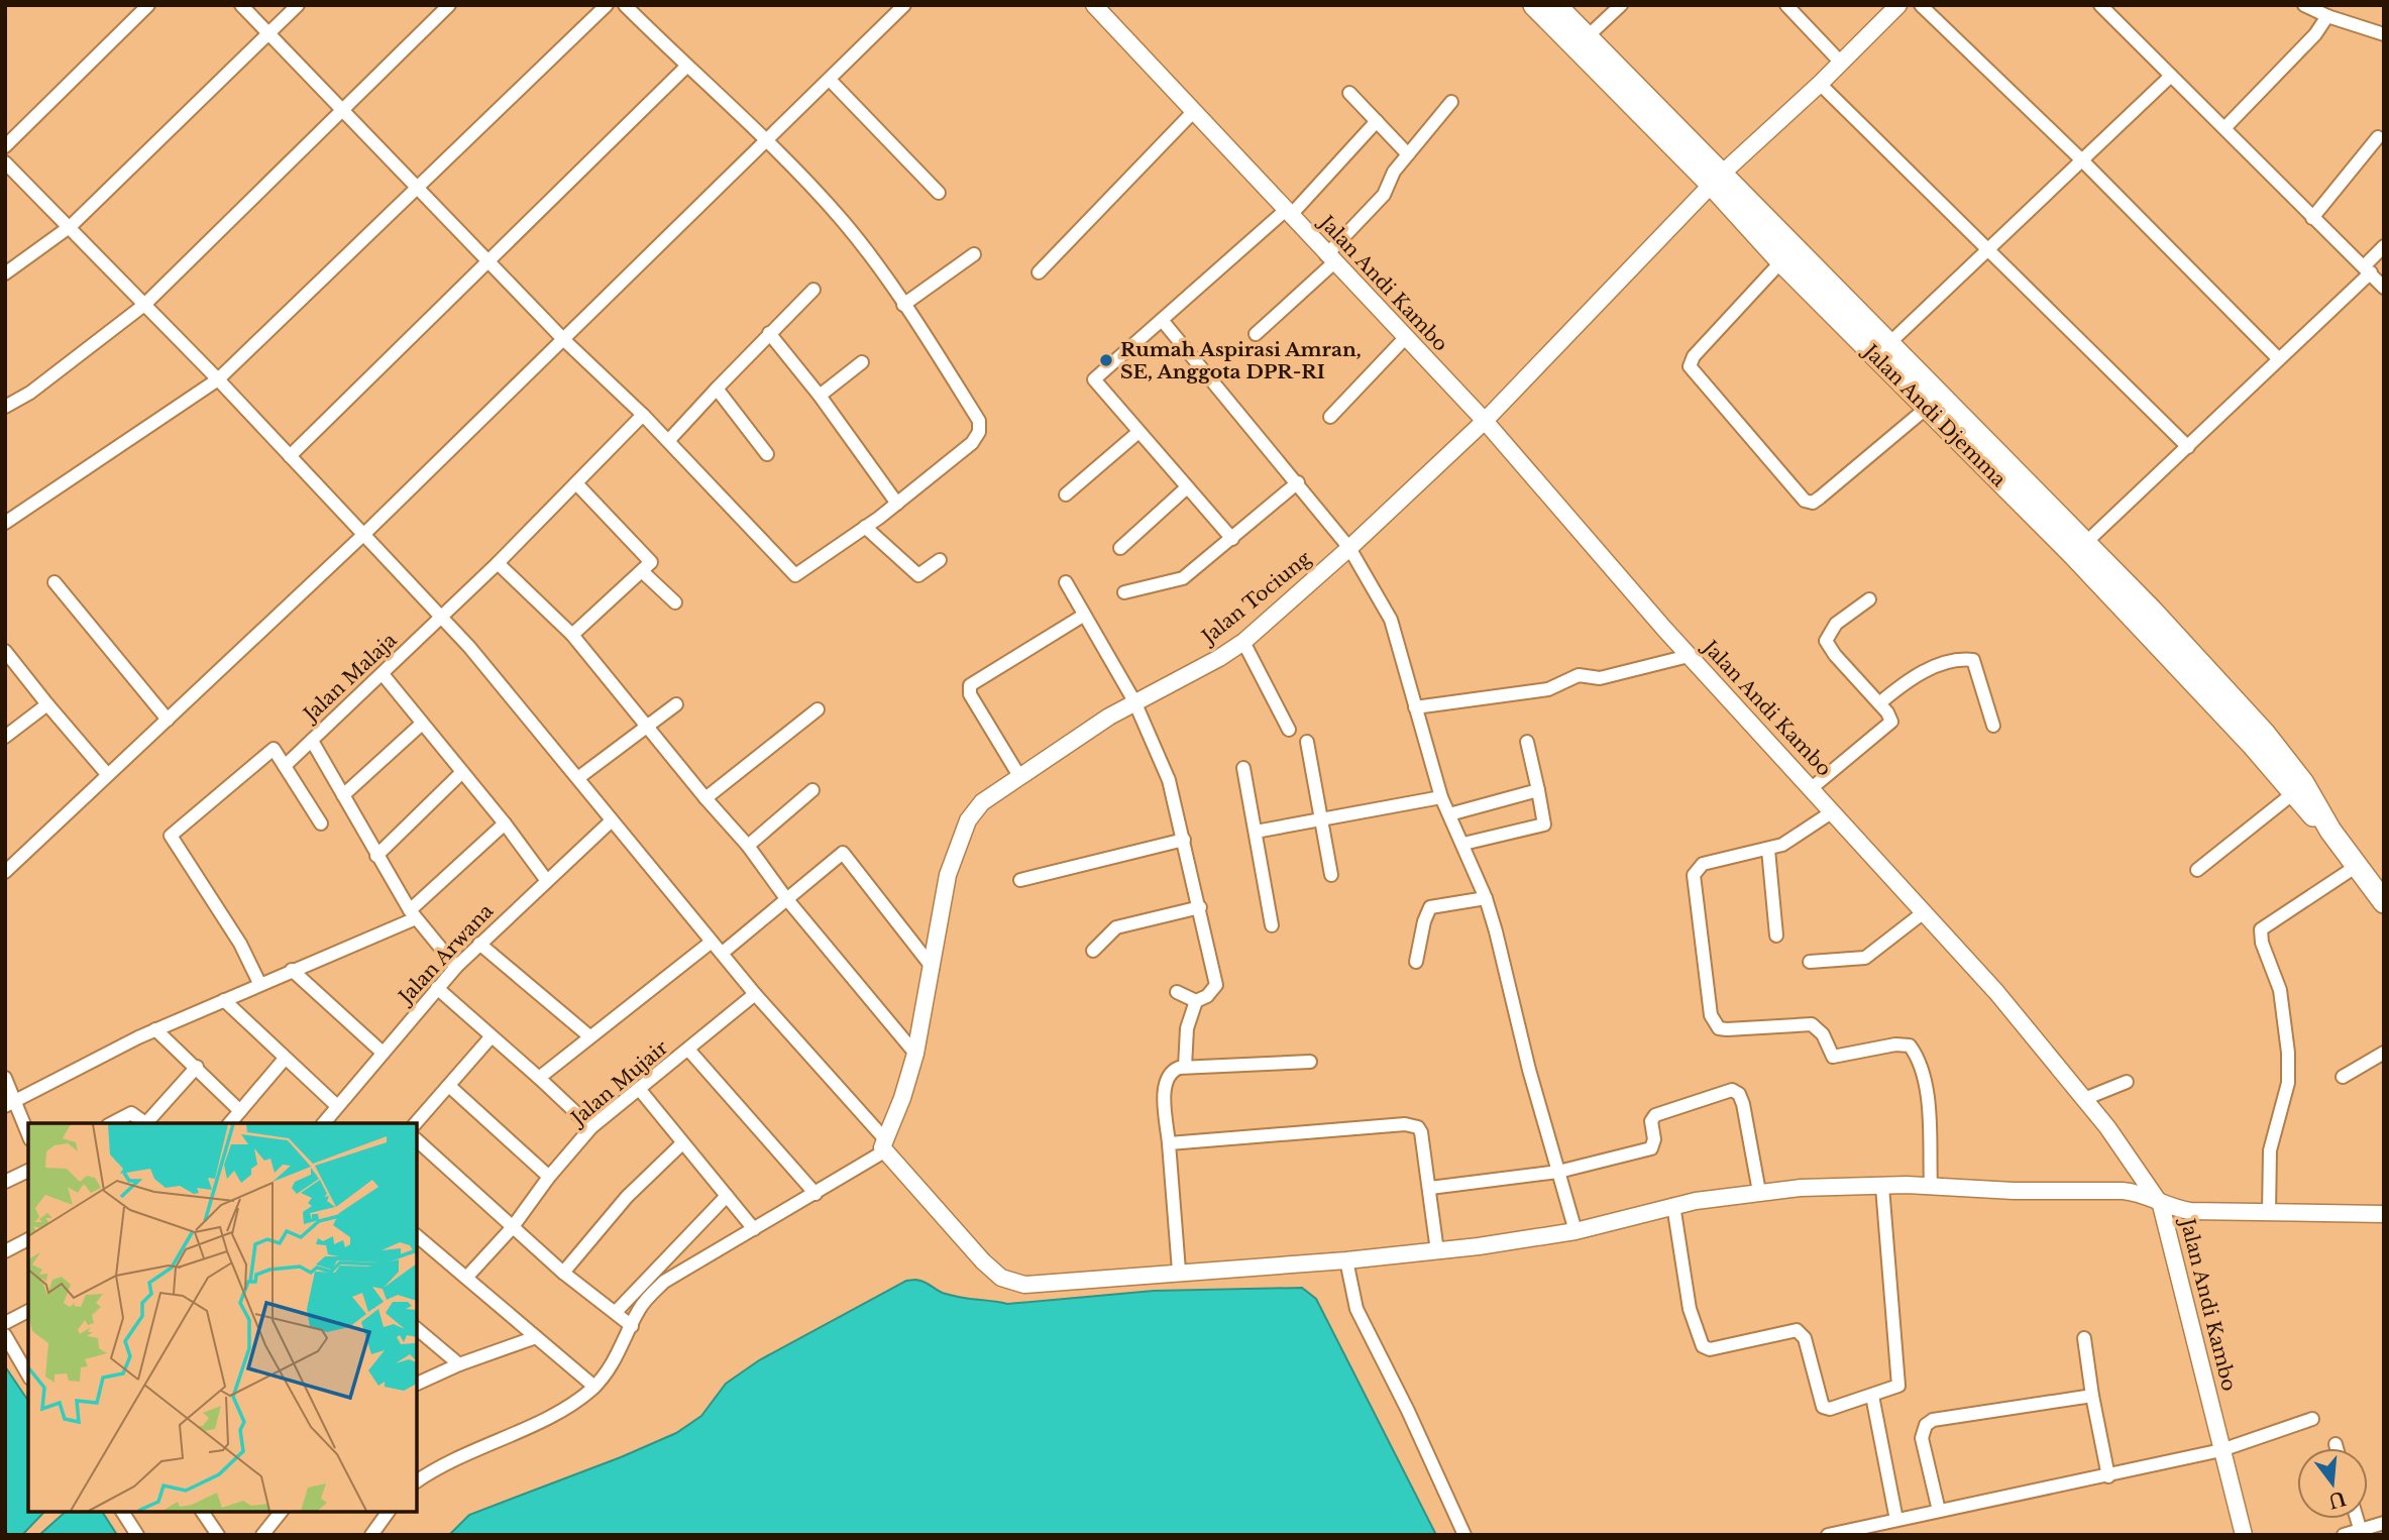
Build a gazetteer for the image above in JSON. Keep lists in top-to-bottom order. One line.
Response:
{"streets":{"highway":["Jalan Andi Djemma"],"street":["Jalan Andi Kambo","Jalan Tociung","Jalan Malaja","Jalan Arwana","Jalan Mujair"]},"crossings":[["Jalan Andi Kambo","Jalan Tociung"],["Jalan Andi Djemma","Jalan Tociung"]],"places":["Rumah Aspirasi Amran, SE, Anggota DPR-RI"],"north":"bottom"}
